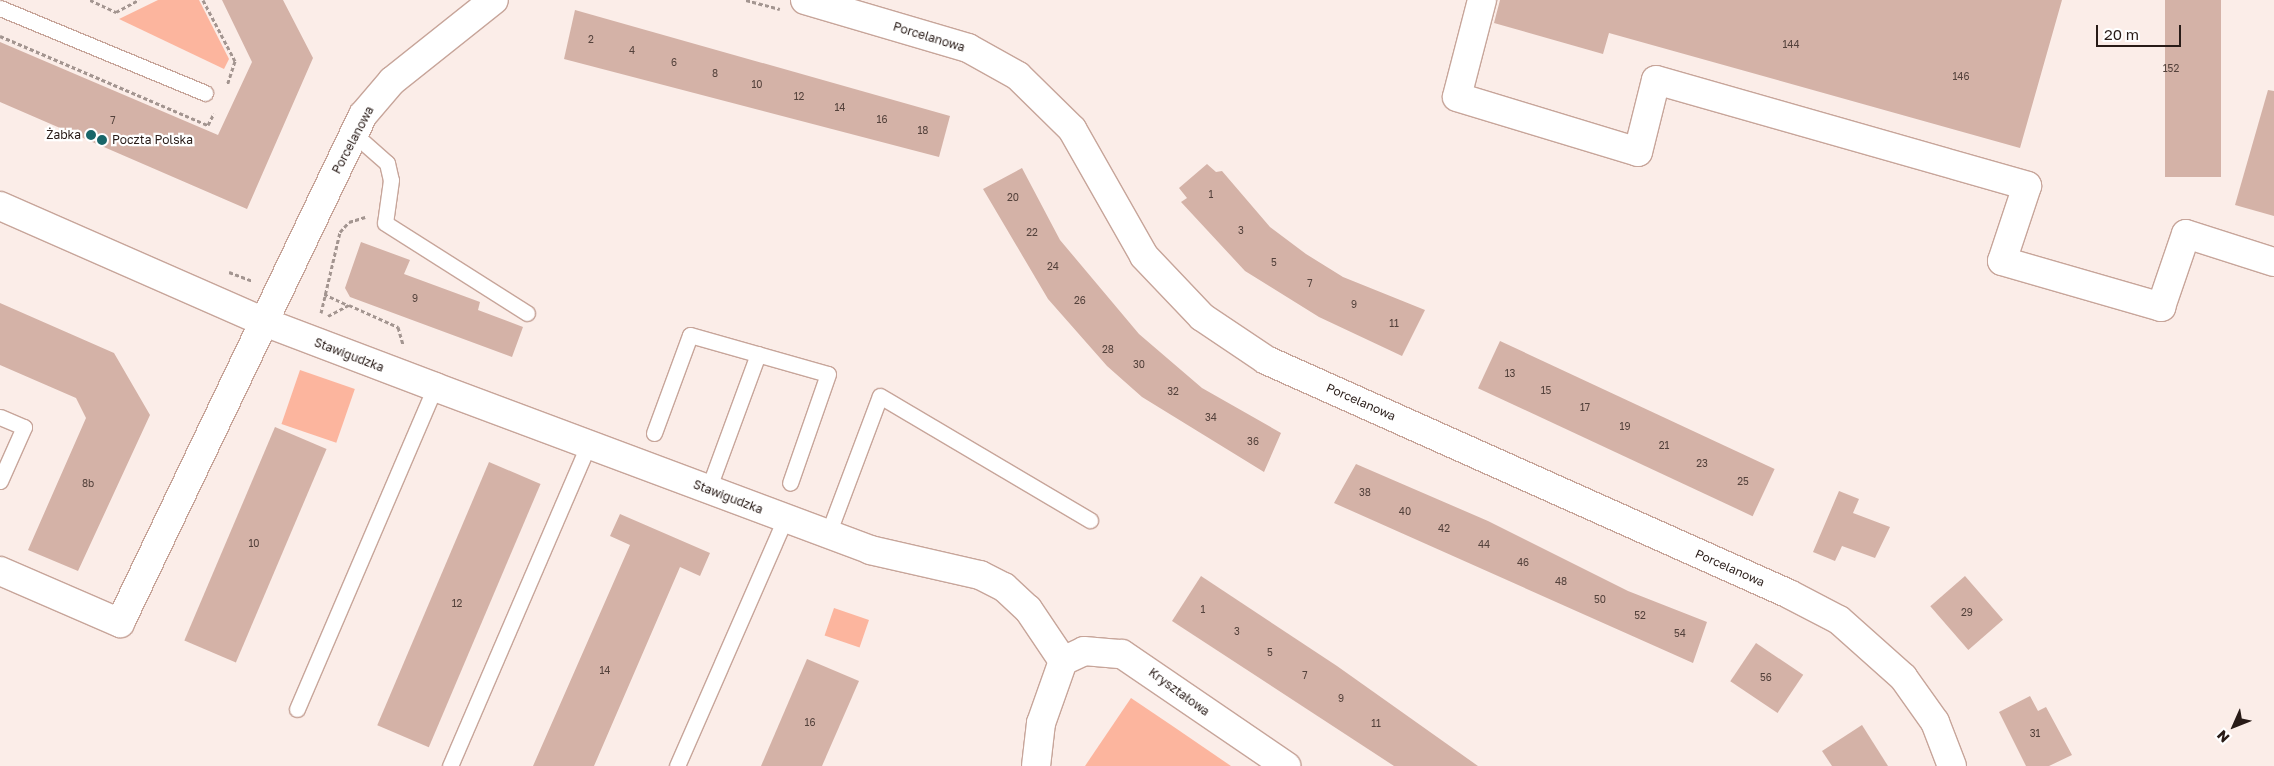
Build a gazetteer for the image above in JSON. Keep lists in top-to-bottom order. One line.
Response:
{"streets":{"street":["Porcelanowa","Stawigudzka","Kryształowa"]},"crossings":[["Porcelanowa","Stawigudzka"],["Stawigudzka","Kryształowa"]],"places":["Żabka","Poczta Polska"],"house_numbers":["2","144","4","6","152","8","146","10","12","14","16","7","18","1","20","3","22","5","24","7","9","26","9","11","28","30","13","15","32","17","34","19","36","21","23","25","8b","38","40","42","10","44","46","48","50","12","1","29","52","3","54","5","14","7","56","9","16","11","31"],"scale_bar":"20 m","north":"bottom left"}
